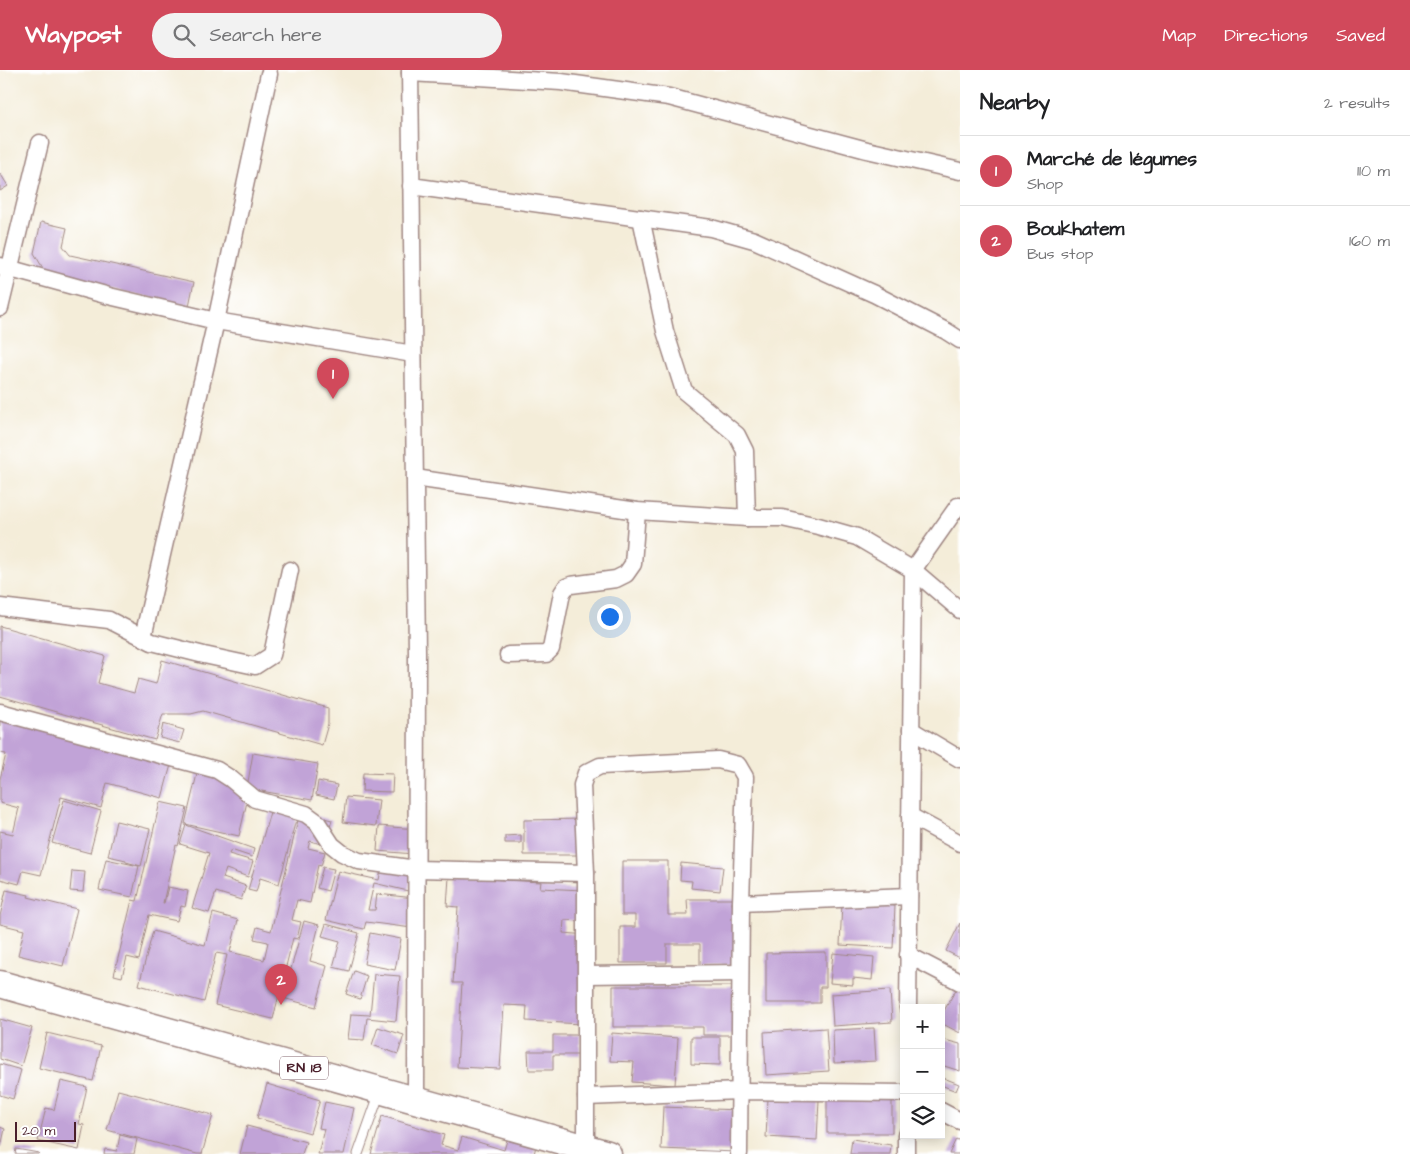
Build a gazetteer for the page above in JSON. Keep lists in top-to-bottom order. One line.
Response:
{"streets":{"main road":["RN 18"]},"scale_bar":"20 m","page":{"header":"Waypost","search":"Search here","nav":["Map","Directions","Saved"],"heading":["Nearby","2 results"],"list":[{"mark":"1","name":"Marché de légumes","note":"Shop","value":"110 m"},{"mark":"2","name":"Boukhatem","note":"Bus stop","value":"160 m"}],"pins":["1","2"],"map_buttons":["+","−"],"scale":"20 m"}}
